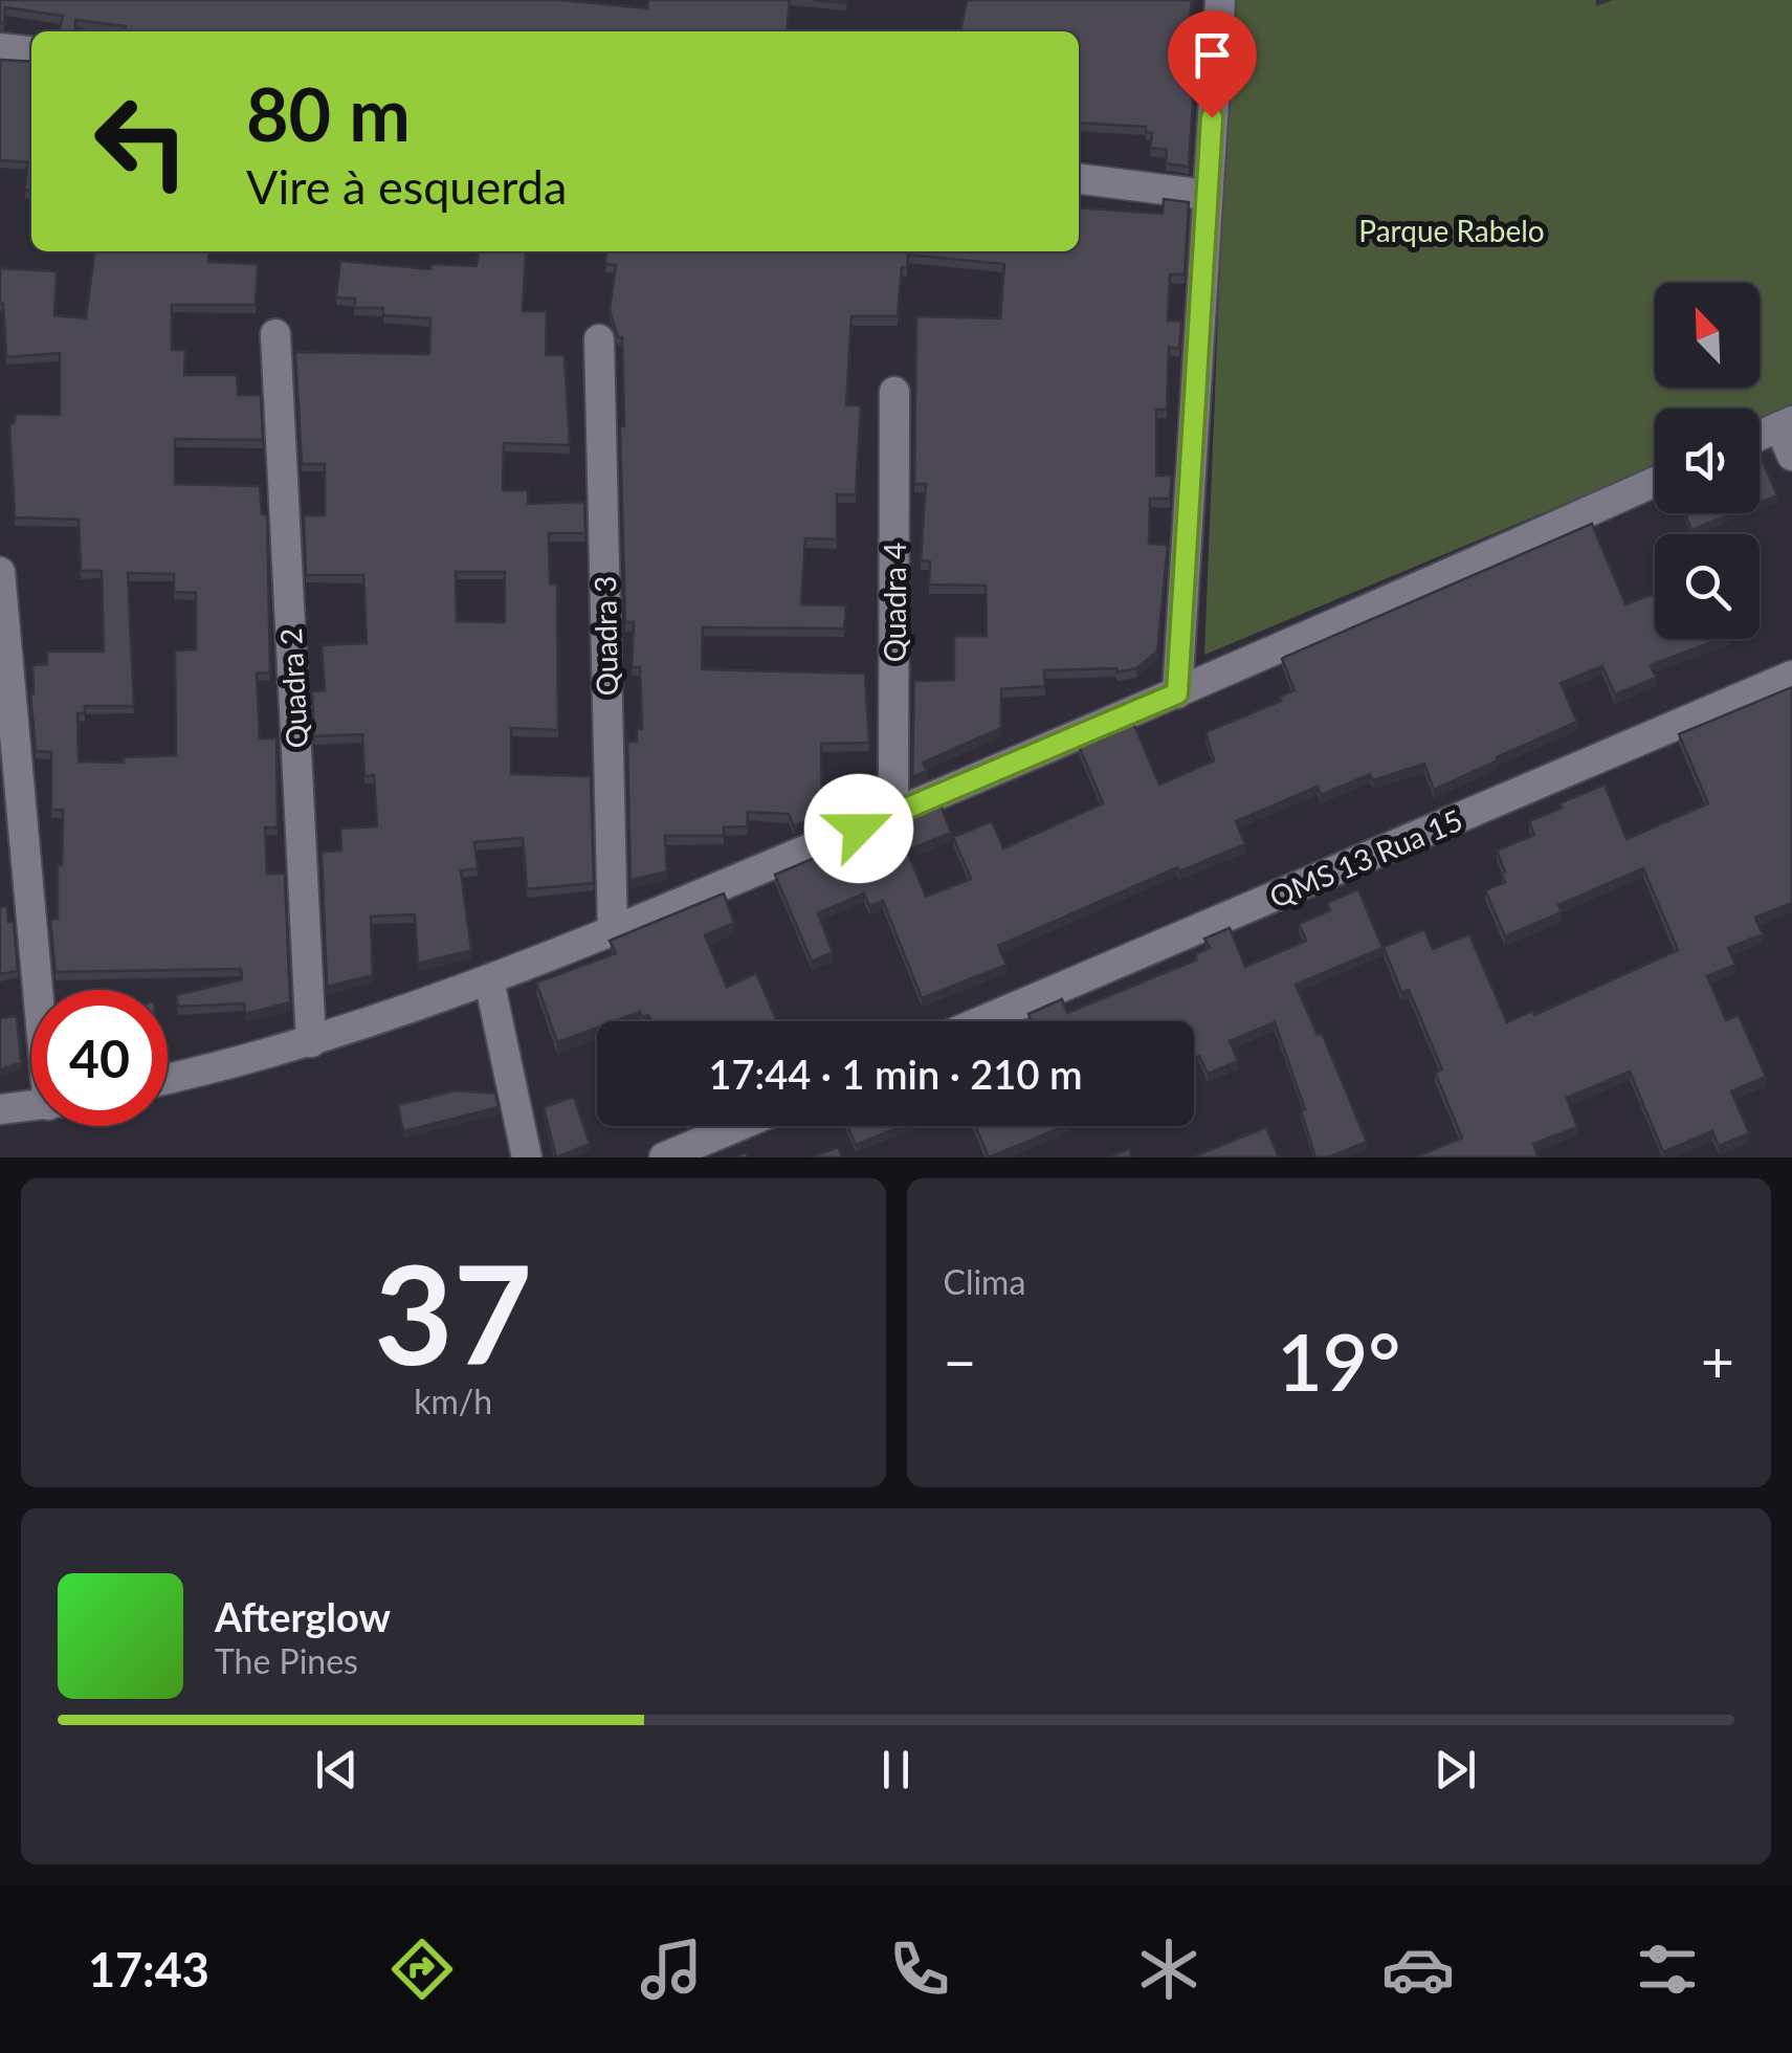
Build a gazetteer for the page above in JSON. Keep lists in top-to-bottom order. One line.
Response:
{"streets":{"street":["Quadra 4","Quadra 3","Quadra 2","QMS 13 Rua 15"]},"parks":["Parque Rabelo"],"north":"top left","page":{"turn":["80 m","Vire à esquerda"],"limit":"40","trip":"17:44 · 1 min · 210 m","tile":[["37","km/h"],"Clima"],"heat":["−","19°","+"],"song":["Afterglow","The Pines"],"tabs":"17:43"}}
